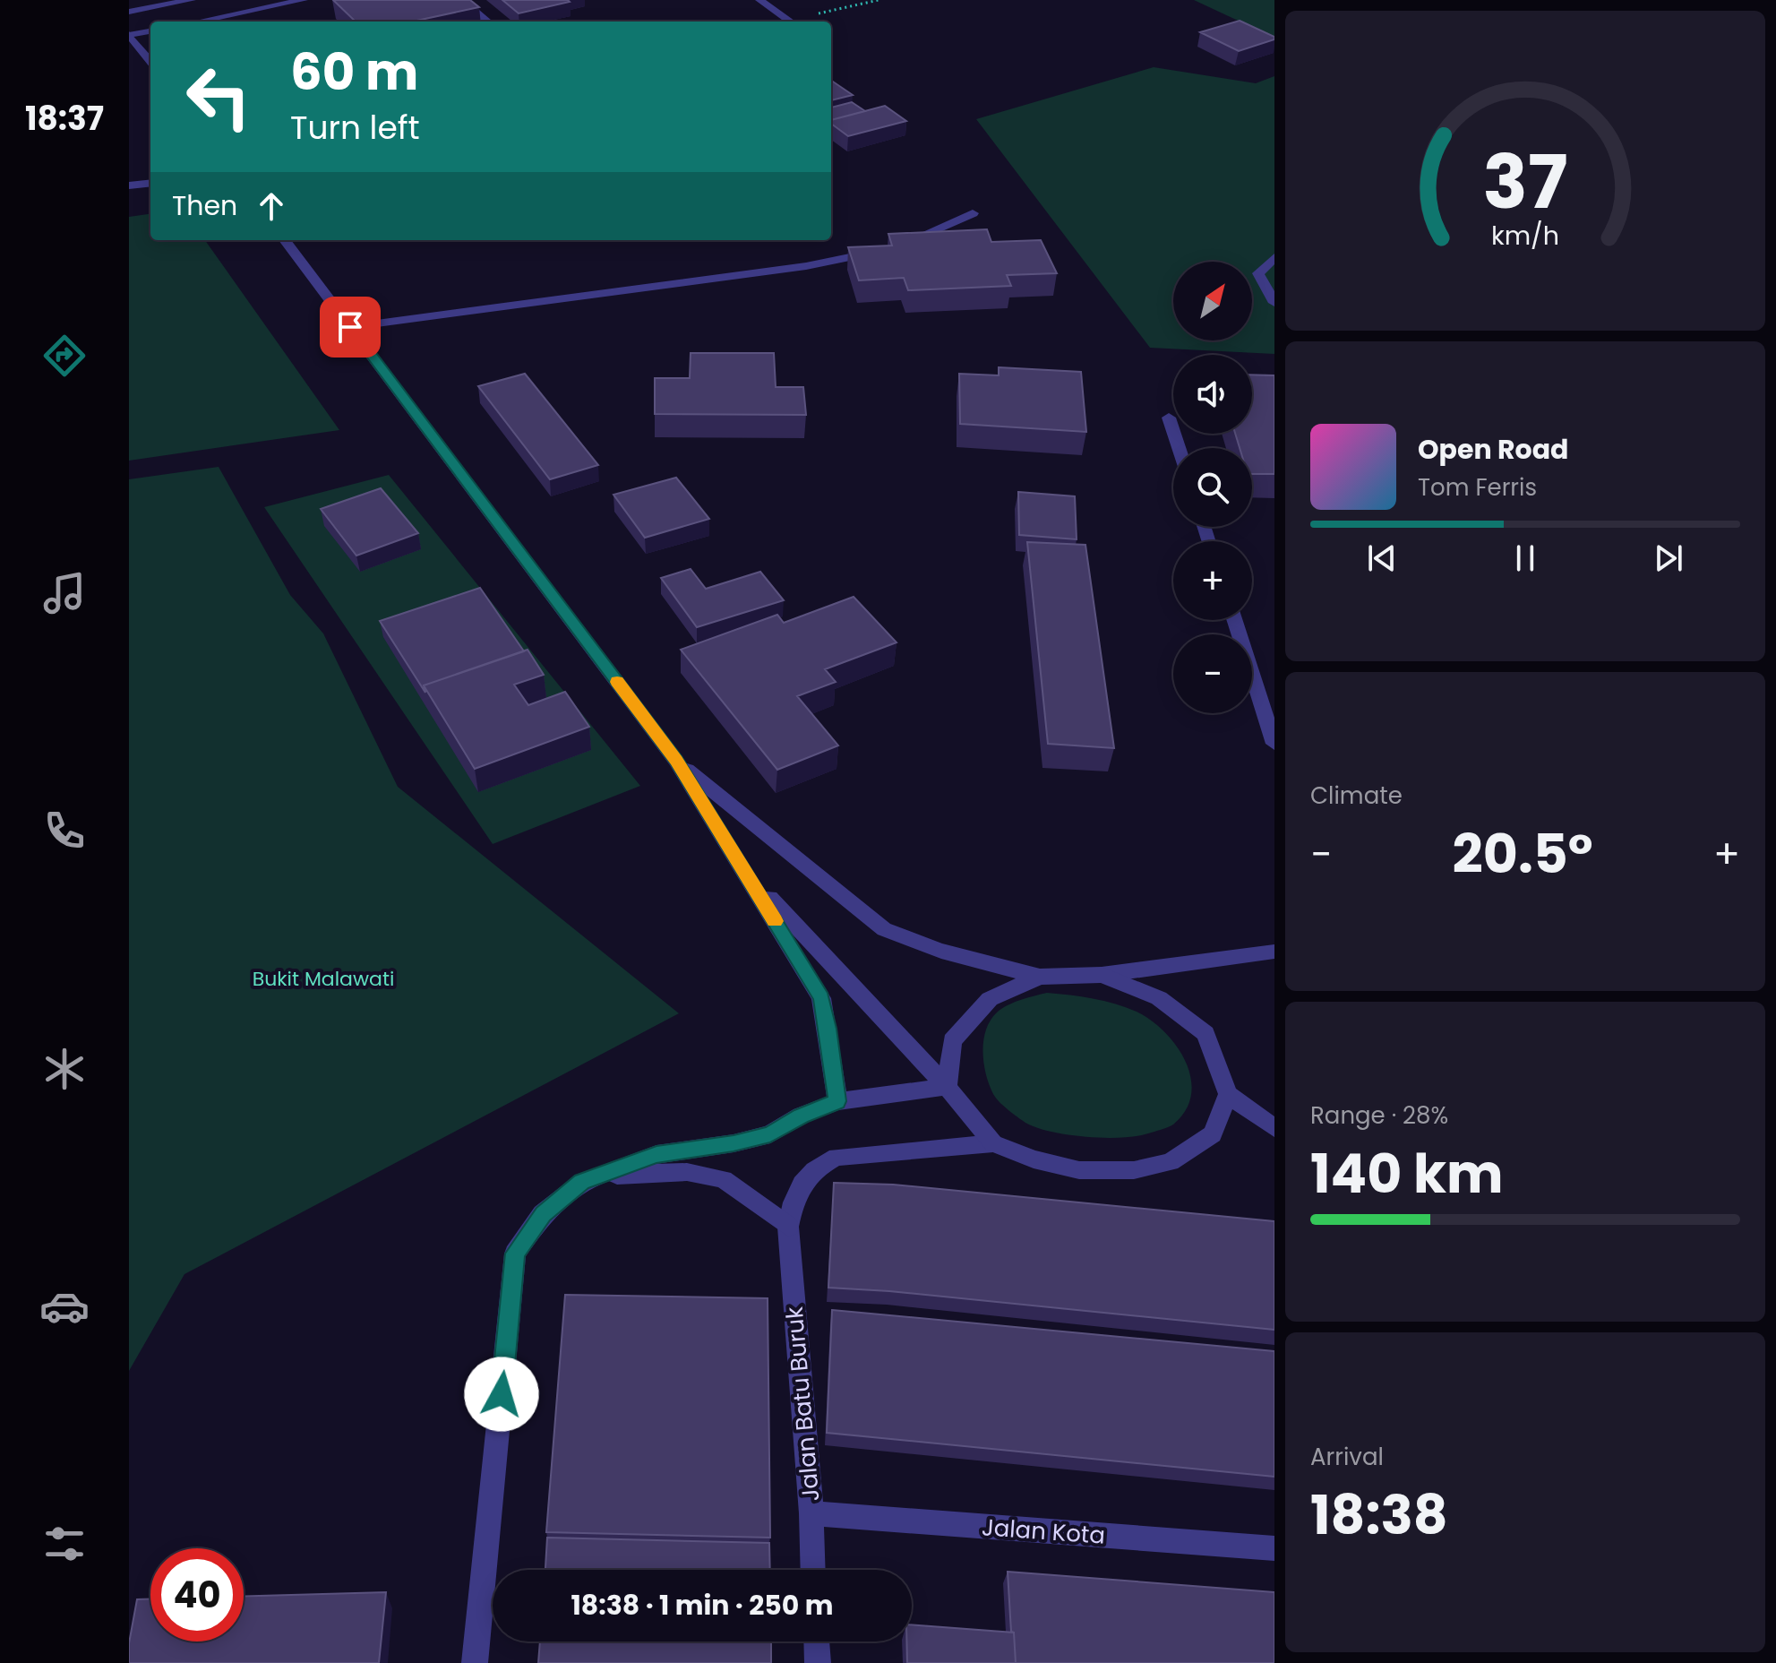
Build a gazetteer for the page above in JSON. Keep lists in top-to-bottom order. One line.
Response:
{"streets":{"street":["Jalan Batu Buruk","Jalan Kota"]},"crossings":[["Jalan Batu Buruk","Jalan Kota"]],"parks":["Bukit Malawati"],"north":"top right","page":{"tabs":"18:37","turn":["60 m","Turn left"],"then":"Then","map_buttons":["+","−"],"song":["Open Road","Tom Ferris"],"tile":["Climate",["Range · 28%","140 km"],["Arrival","18:38"]],"heat":["−","20.5°","+"],"limit":"40","trip":"18:38 · 1 min · 250 m","gauge":["37","km/h"]}}
